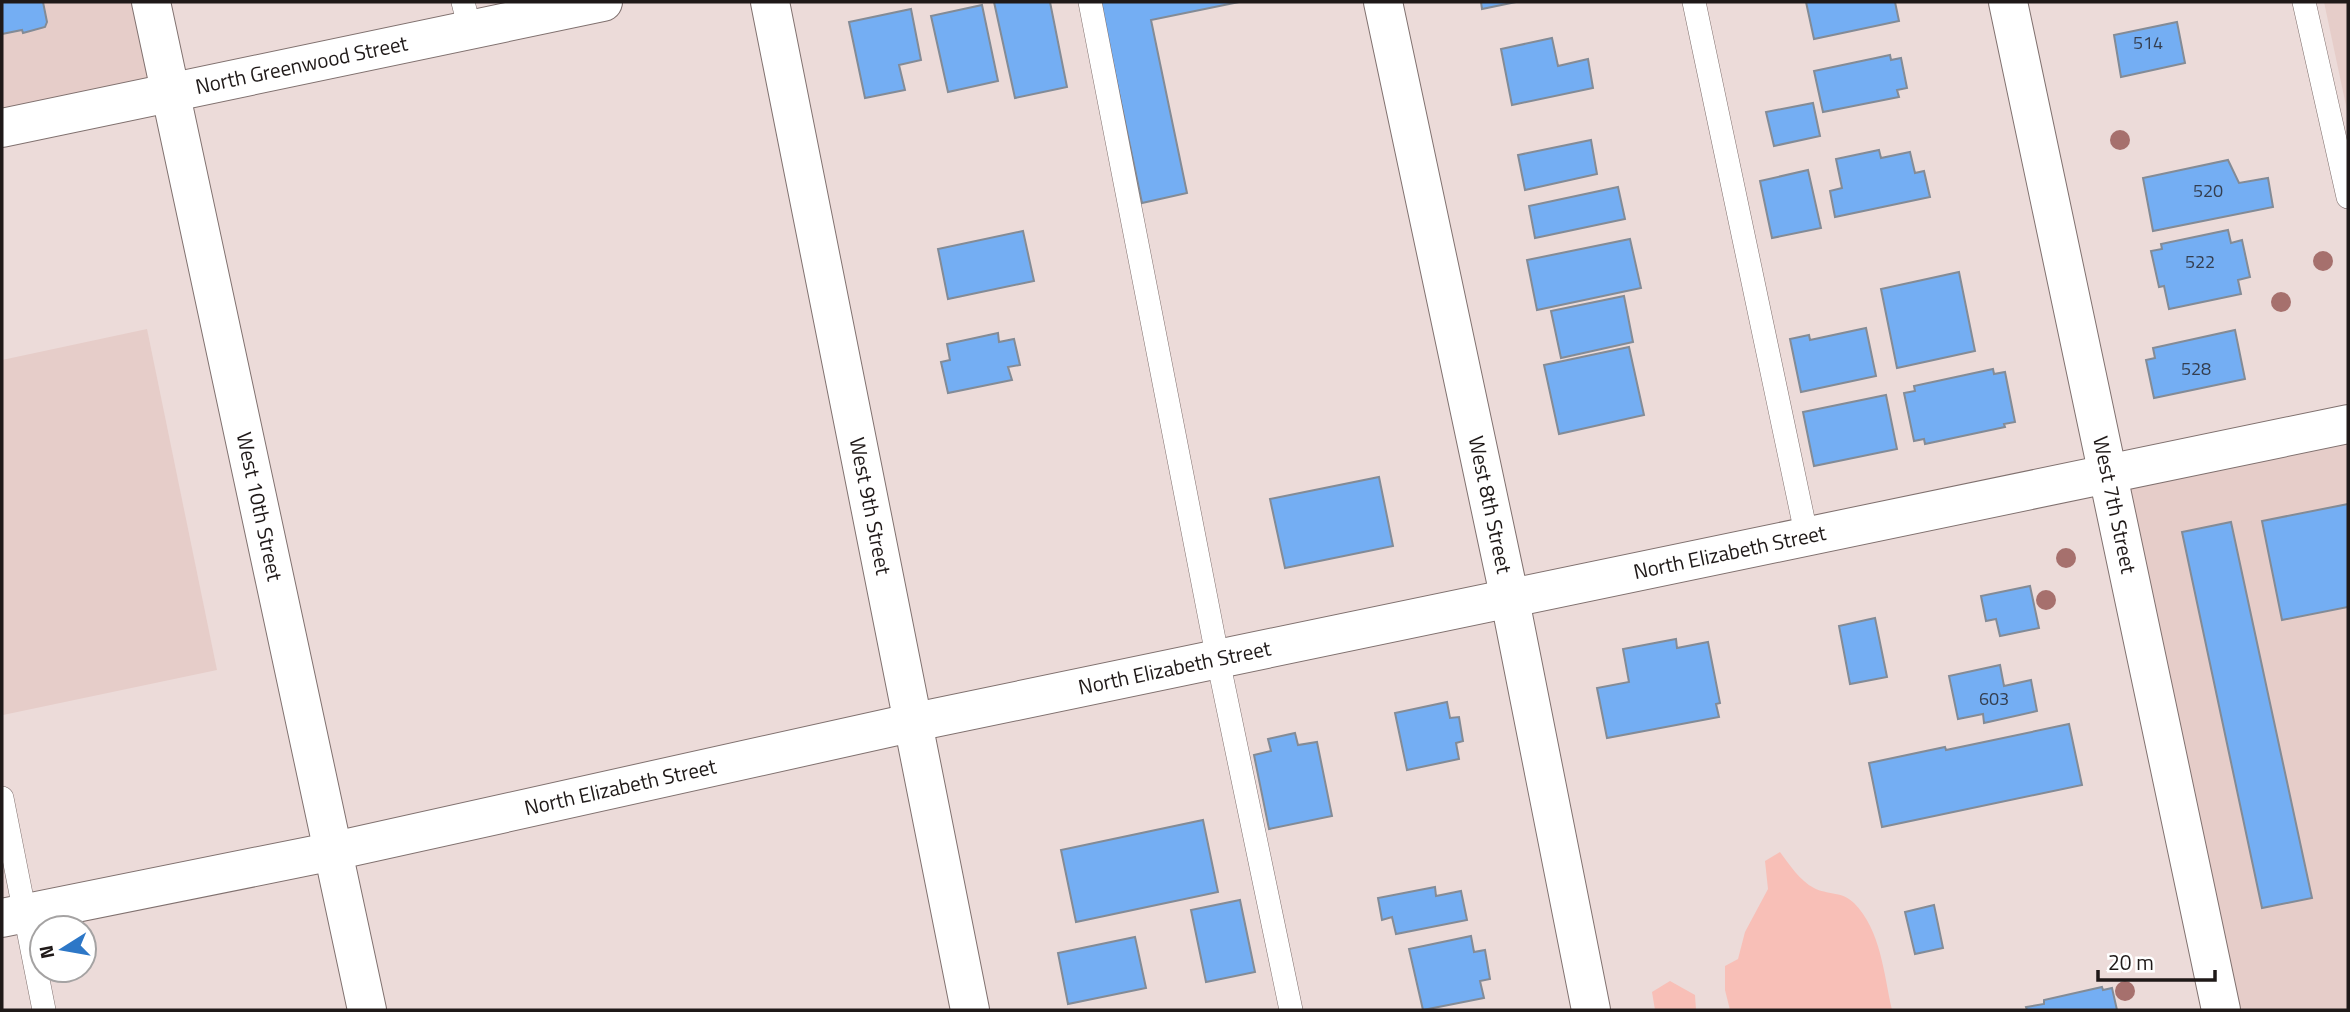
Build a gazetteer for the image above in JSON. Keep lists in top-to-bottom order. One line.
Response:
{"streets":{"street":["North Greenwood Street","West 8th Street","West 10th Street","West 9th Street","West 7th Street","North Elizabeth Street"]},"crossings":[["North Greenwood Street","West 10th Street"],["West 8th Street","North Elizabeth Street"],["West 10th Street","North Elizabeth Street"],["West 9th Street","North Elizabeth Street"],["West 7th Street","North Elizabeth Street"]],"house_numbers":["514","520","522","528","603"],"scale_bar":"20 m","north":"left"}
